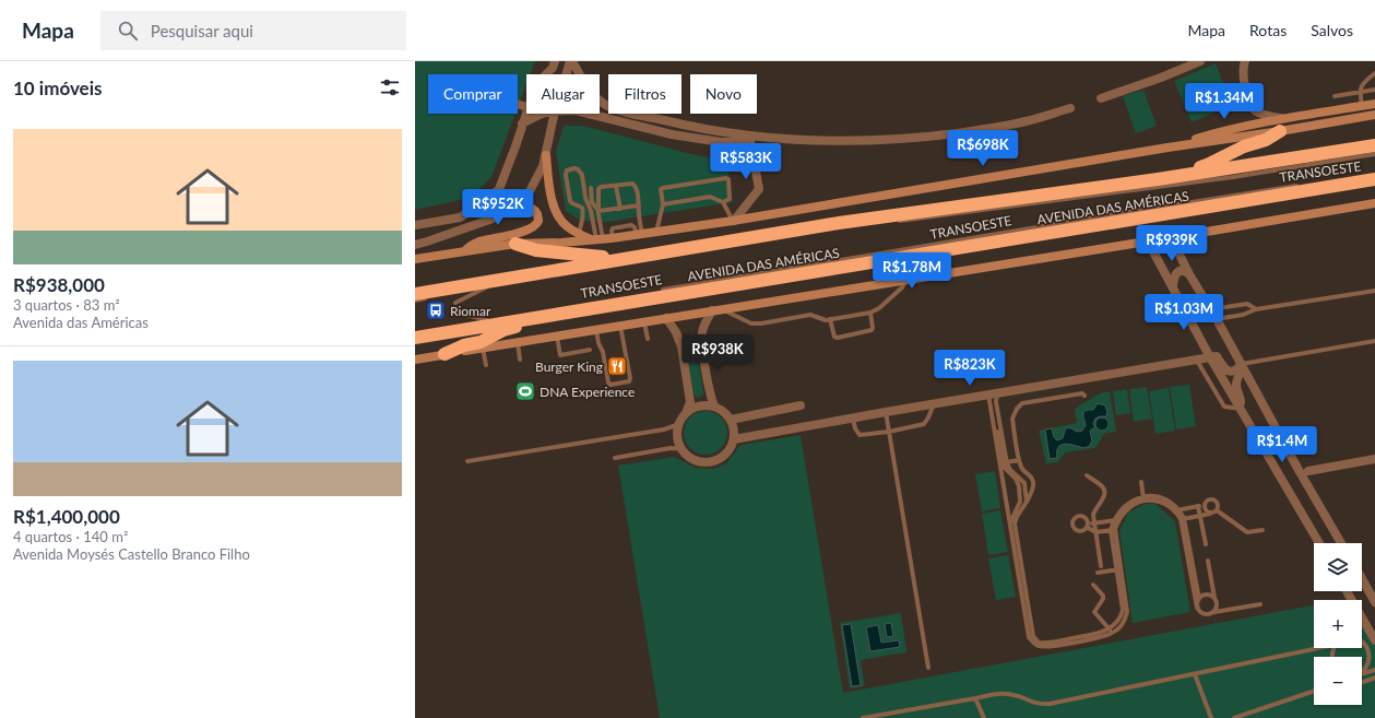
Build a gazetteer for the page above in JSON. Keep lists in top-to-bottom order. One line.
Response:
{"streets":{"highway":["AVENIDA DAS AMÉRICAS"],"lane":["TRANSOESTE"]},"places":{"bus stop":["Riomar"],"restaurant":["Burger King"],"sports":["DNA Experience"]},"page":{"header":"Mapa","search":"Pesquisar aqui","nav":["Mapa","Rotas","Salvos"],"heading":"10 imóveis","chip":["Comprar","Alugar","Filtros","Novo"],"price":["R$1.34M","R$698K","R$583K","R$952K","R$939K","R$1.78M","R$1.03M","R$938K","R$823K","R$1.4M"],"list":[{"name":"R$938,000","note":"3 quartos · 83 m² · Avenida das Américas"},{"name":"R$1,400,000","note":"4 quartos · 140 m² · Avenida Moysés Castello Branco Filho"}],"map_buttons":["+","−"]}}
